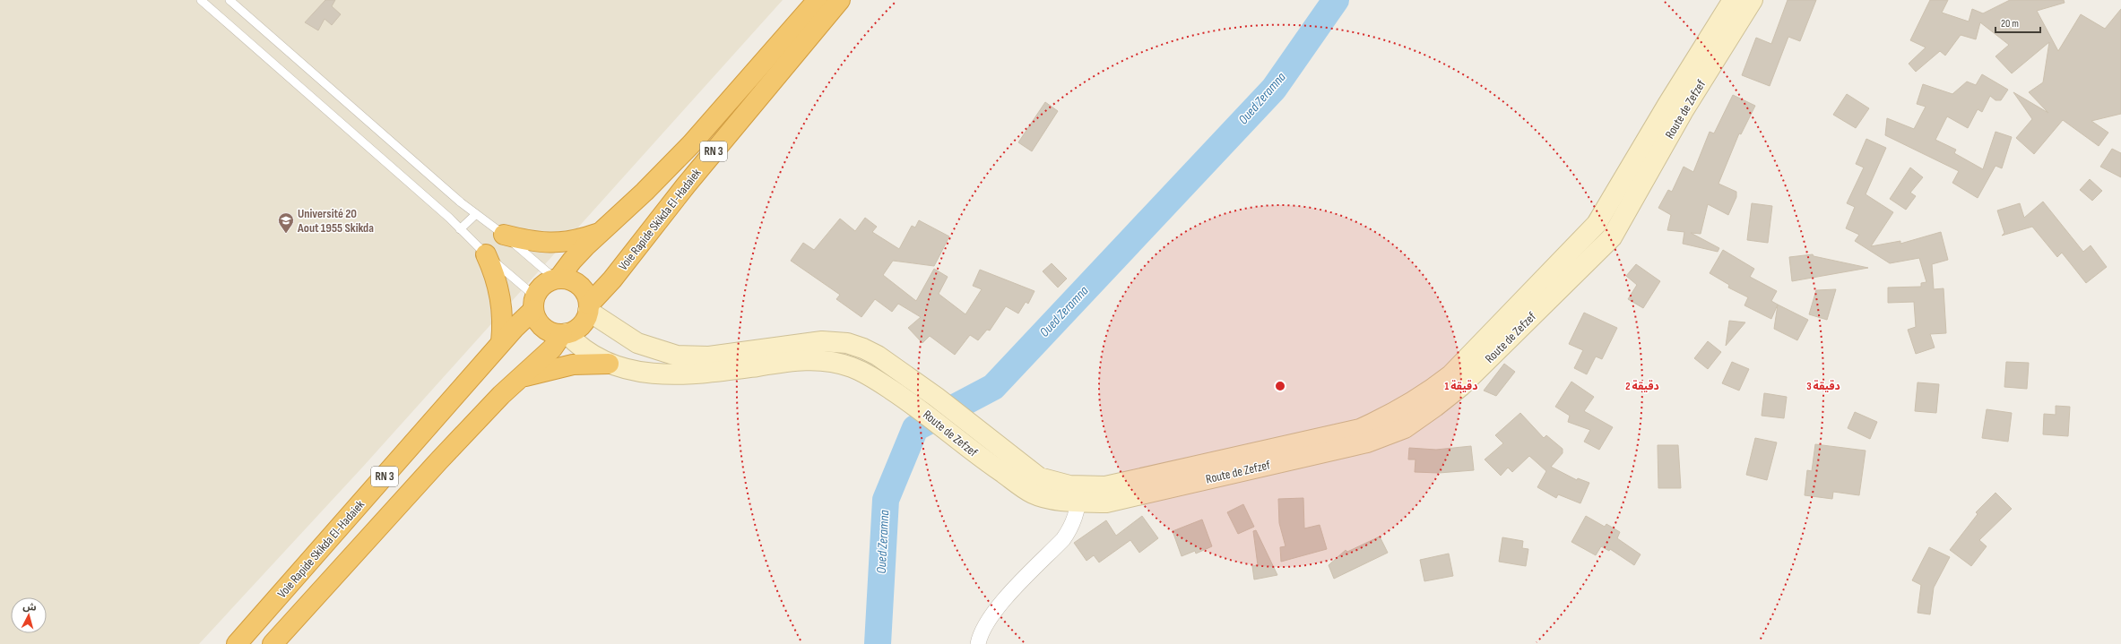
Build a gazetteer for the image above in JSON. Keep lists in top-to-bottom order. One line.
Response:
{"streets":{"highway":["RN 3","Voie Rapide Skikda El-Hadaiek"],"main road":["Route de Zefzef"]},"crossings":[["Route de Zefzef","Voie Rapide Skikda El-Hadaiek"]],"water":["Oued Zeramna"],"places":{"school or university":["Université 20 Aout 1955 Skikda"]},"scale_bar":"20 m","north":"top","rings":["1 دقيقة","2 دقيقة","3 دقيقة"]}
